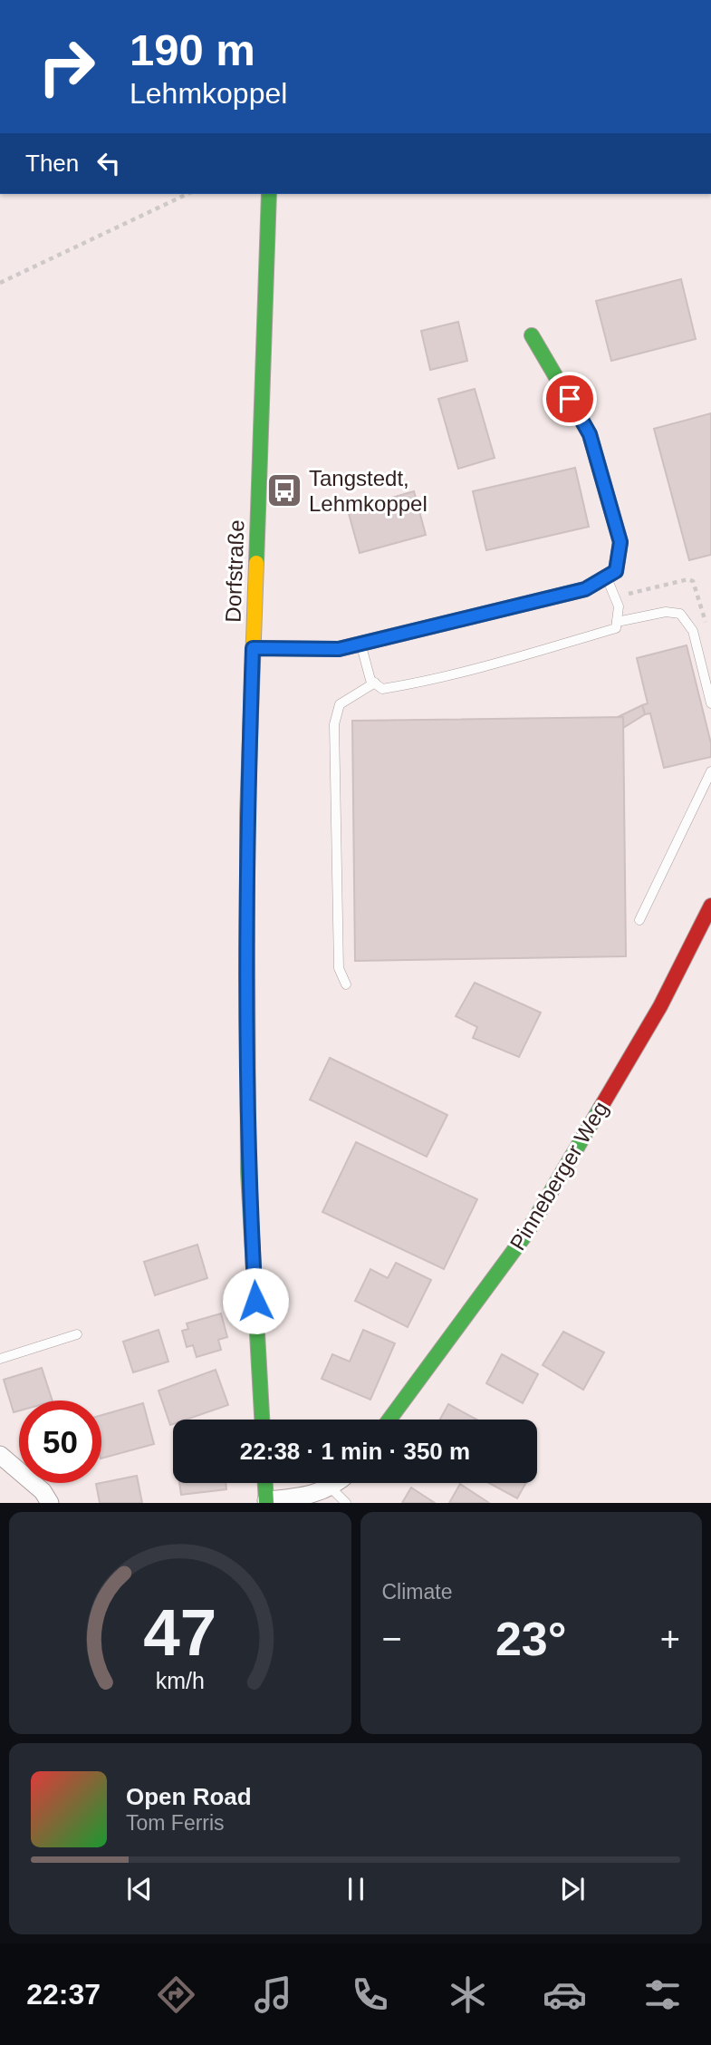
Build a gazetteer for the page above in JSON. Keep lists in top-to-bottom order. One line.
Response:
{"streets":{"main road":["Dorfstraße","Pinneberger Weg"]},"places":{"bus stop":["Tangstedt, Lehmkoppel"]},"page":{"turn":["190 m","Lehmkoppel"],"then":"Then","limit":"50","trip":"22:38 · 1 min · 350 m","tile":"Climate","heat":["−","23°","+"],"song":["Open Road","Tom Ferris"],"tabs":"22:37","gauge":["47","km/h"]}}
